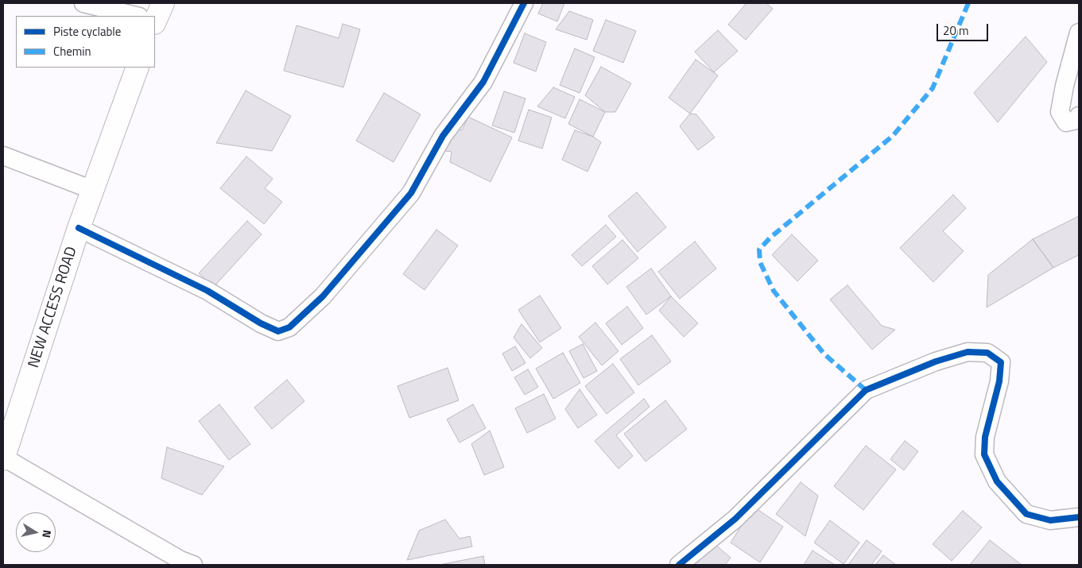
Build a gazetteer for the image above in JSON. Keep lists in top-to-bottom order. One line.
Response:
{"streets":{"main road":["NEW ACCESS ROAD"]},"legend":["Piste cyclable","Chemin"],"scale_bar":"20 m","north":"right"}
